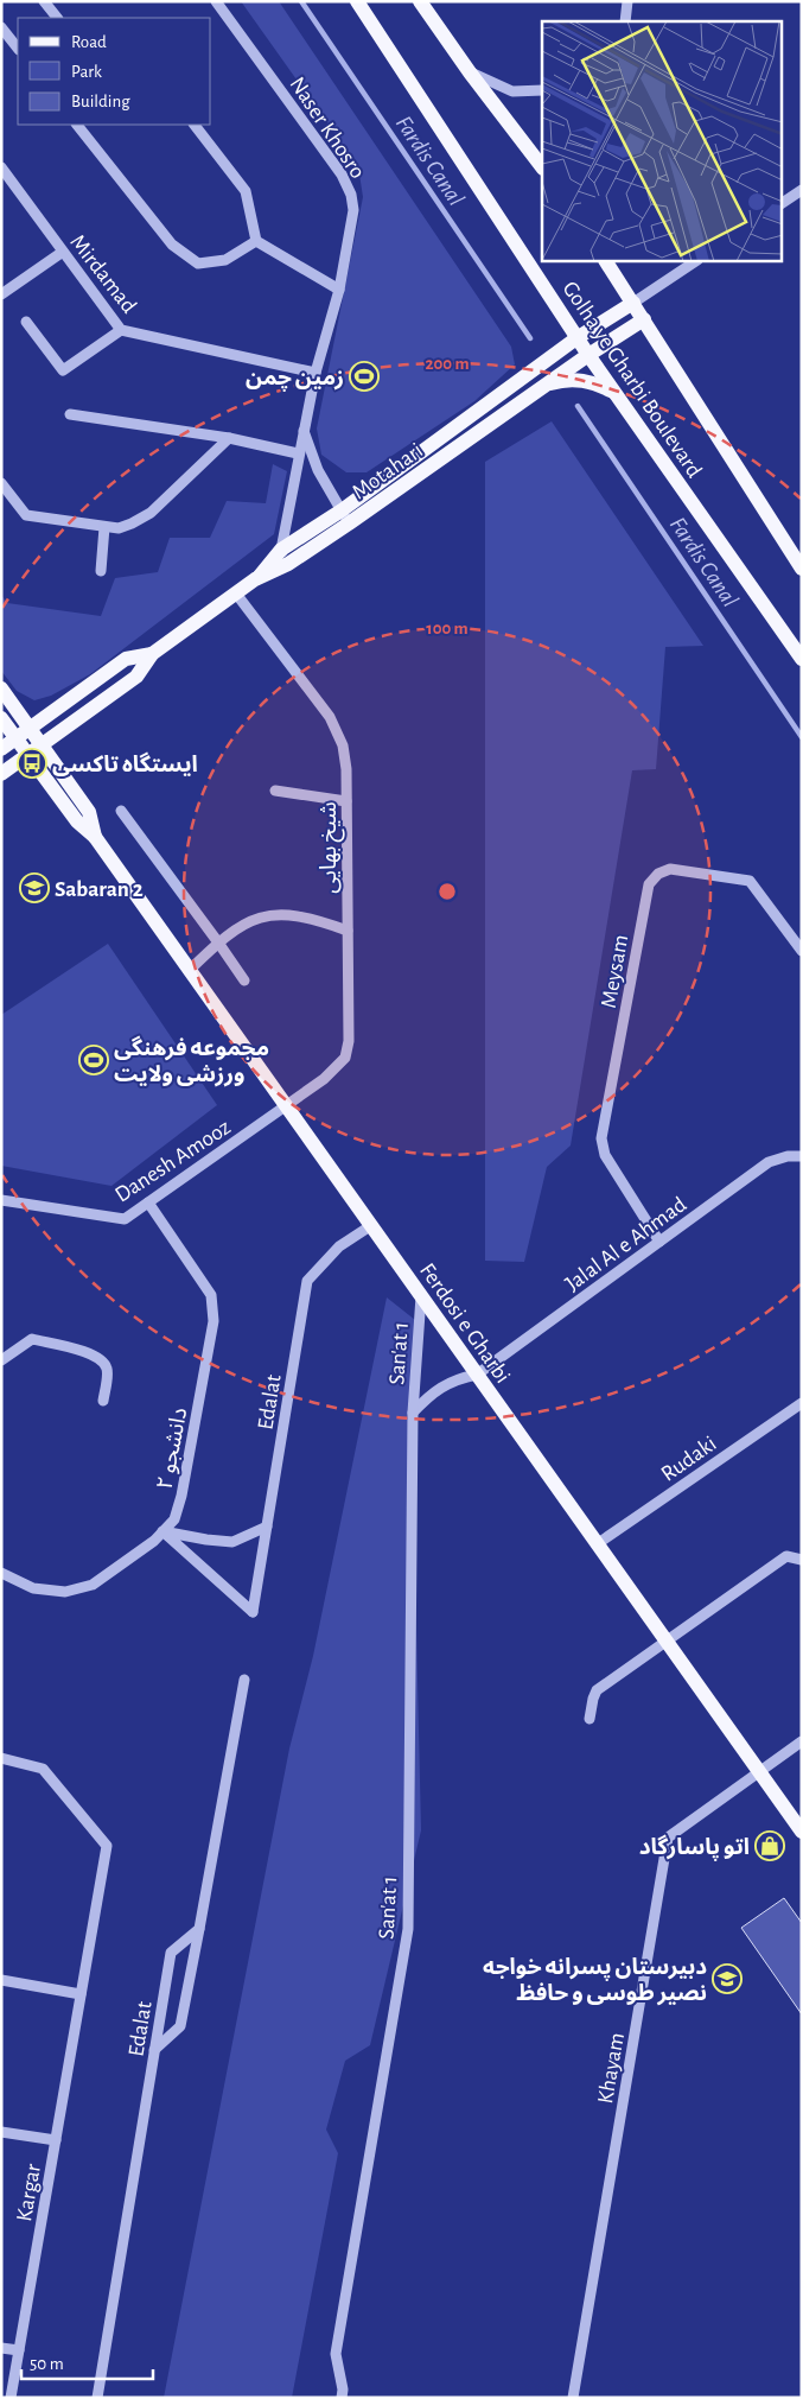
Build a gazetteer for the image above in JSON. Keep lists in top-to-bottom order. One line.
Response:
{"streets":{"main road":["Golha ye Gharbi Boulevard","Motahari","Ferdosi e Gharbi"],"street":["Naser Khosro","Mirdamad","شیخ بهایی","Meysam","Danesh Amooz","Jalal Al e Ahmad","San'at 1","Edalat","دانشجو ۲","Rudaki","Khayam","Kargar"]},"crossings":[["Naser Khosro","Mirdamad"],["Golha ye Gharbi Boulevard","Motahari"],["Motahari","شیخ بهایی"],["Motahari","Ferdosi e Gharbi"],["شیخ بهایی","Danesh Amooz"],["شیخ بهایی","Ferdosi e Gharbi"],["Meysam","Jalal Al e Ahmad"],["Danesh Amooz","Ferdosi e Gharbi"],["Danesh Amooz","دانشجو ۲"],["Jalal Al e Ahmad","Ferdosi e Gharbi"],["Jalal Al e Ahmad","San'at 1"],["Ferdosi e Gharbi","San'at 1"],["Ferdosi e Gharbi","Edalat"],["Ferdosi e Gharbi","Rudaki"],["Ferdosi e Gharbi","Khayam"],["Edalat","دانشجو ۲"]],"water":["Fardis Canal"],"places":{"sports":["زمین چمن","مجموعه فرهنگی ورزشی ولایت"],"bus stop":["ایستگاه تاکسی"],"school or university":["Sabaran 2","دبیرستان پسرانه خواجه نصیر طوسی و حافظ"],"shop":["اتو پاسارگاد"]},"legend":["Road","Park","Building"],"scale_bar":"50 m","rings":["200 m","100 m"]}
